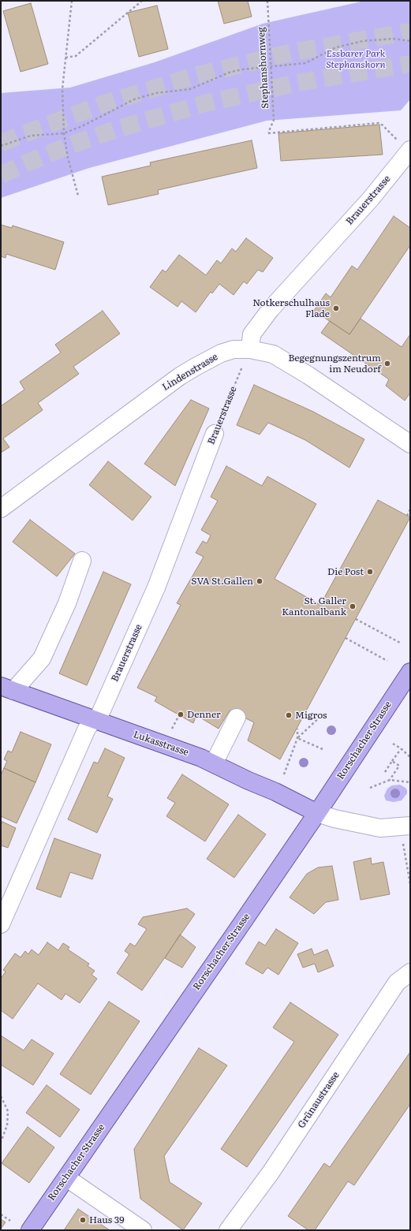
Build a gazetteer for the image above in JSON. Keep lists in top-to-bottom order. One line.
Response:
{"streets":{"main road":["Rorschacher Strasse","Lukasstrasse"],"street":["Brauerstrasse","Lindenstrasse","Grünaustrasse"],"path":["Stephanshornweg"]},"crossings":[["Stephanshornweg","Brauerstrasse"],["Brauerstrasse","Lindenstrasse"],["Brauerstrasse","Lukasstrasse"],["Rorschacher Strasse","Lukasstrasse"]],"parks":["Essbarer Park Stephanshorn"],"places":["Notkerschulhaus Flade","Begegnungszentrum im Neudorf","Die Post","SVA St.Gallen","St. Galler Kantonalbank","Denner","Migros","Haus 39"]}
